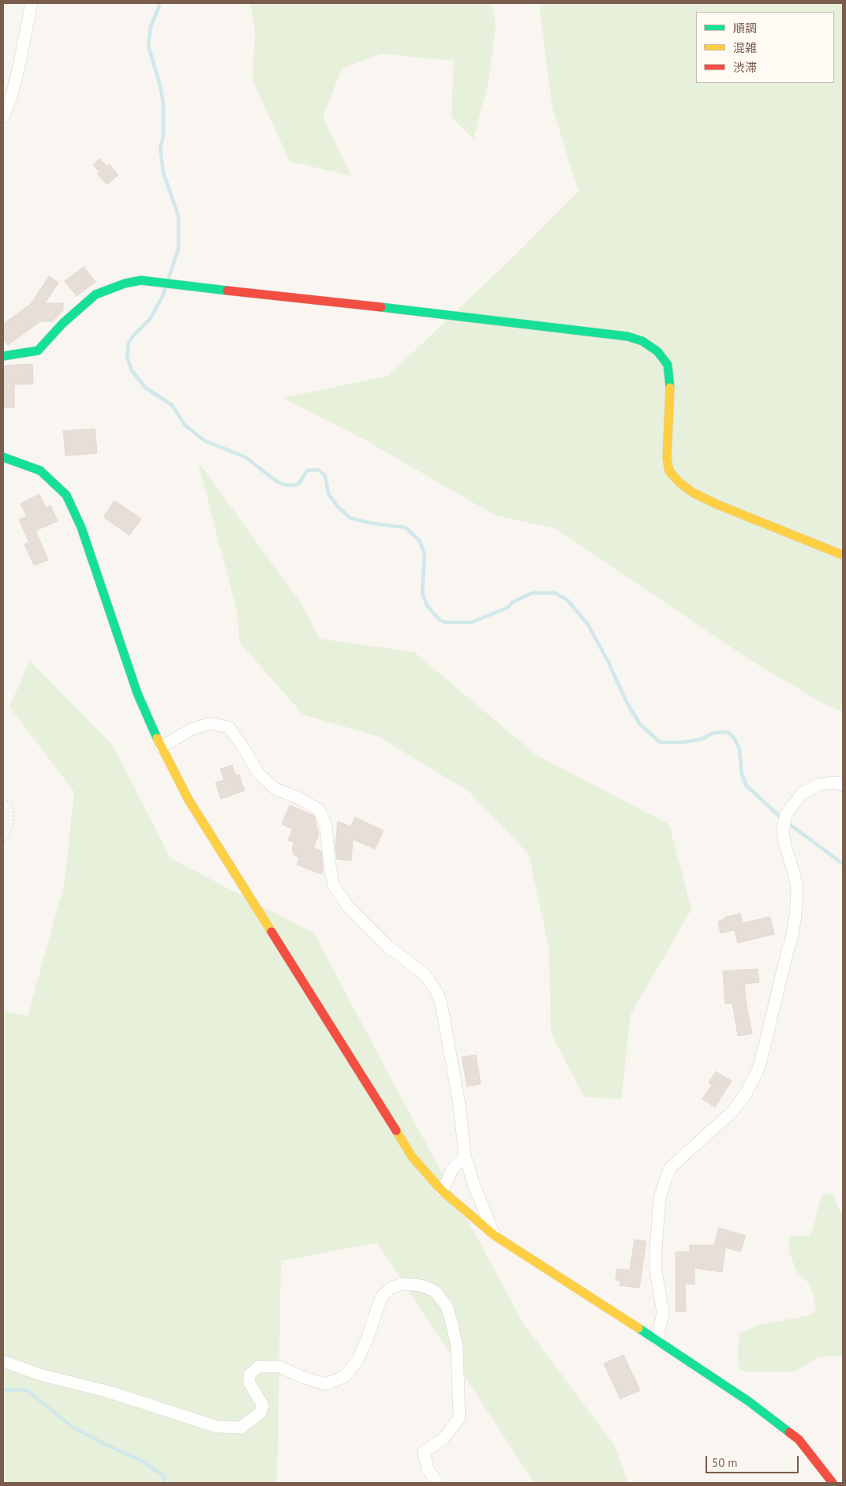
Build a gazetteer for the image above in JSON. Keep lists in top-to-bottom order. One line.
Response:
{"legend":["順調","混雑","渋滞"],"scale_bar":"50 m"}
